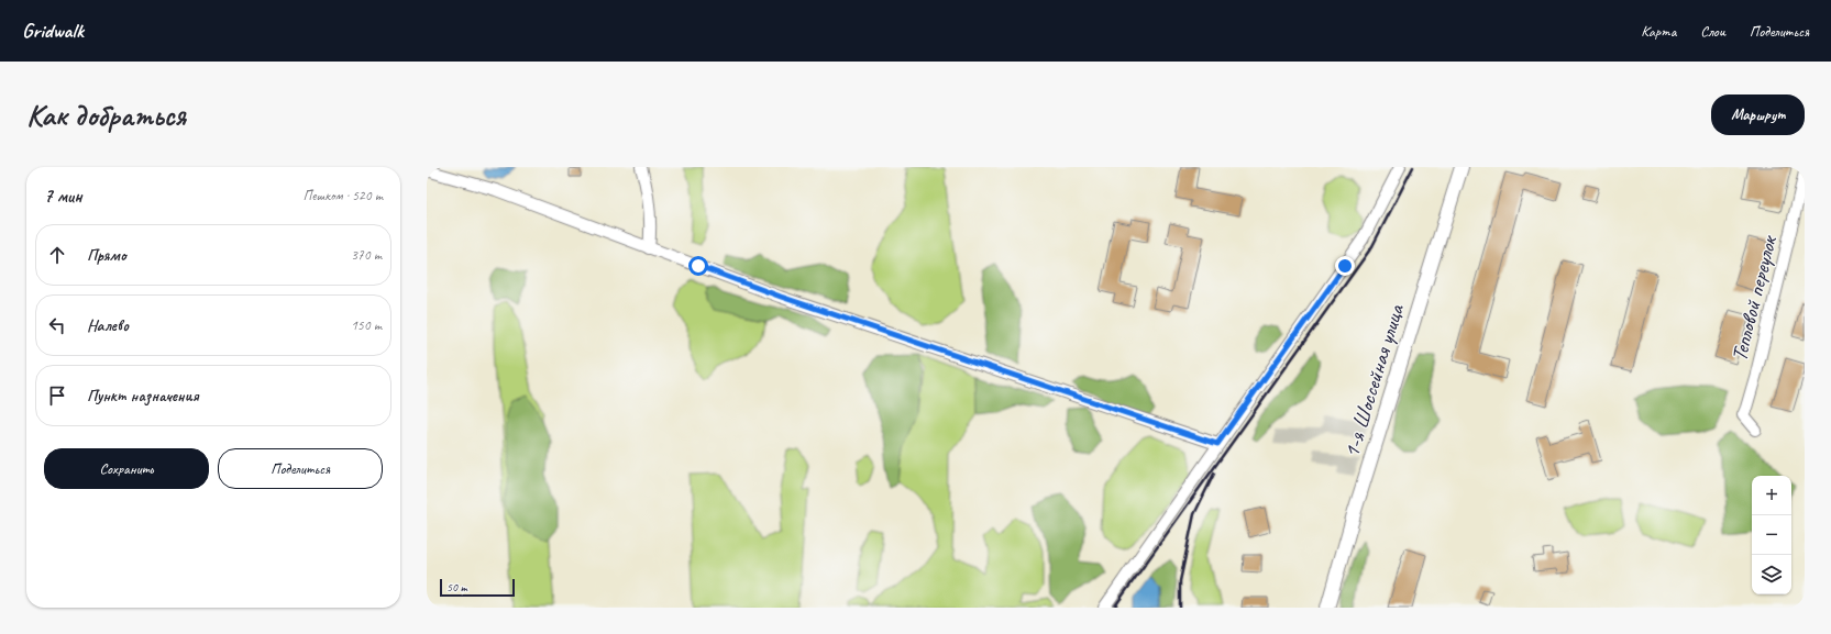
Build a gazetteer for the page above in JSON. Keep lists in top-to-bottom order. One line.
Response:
{"streets":{"street":["Тепловой переулок","1-я Шоссейная улица"]},"scale_bar":"50 m","page":{"header":"Gridwalk","nav":["Карта","Слои","Поделиться"],"buttons":["Маршрут",["Сохранить","Поделиться"]],"title":"Как добраться","heading":["7 мин","Пешком · 520 m"],"list":[["Прямо","370 m"],["Налево","150 m"],"Пункт назначения"],"map_buttons":["+","−"],"scale":"50 m"}}
